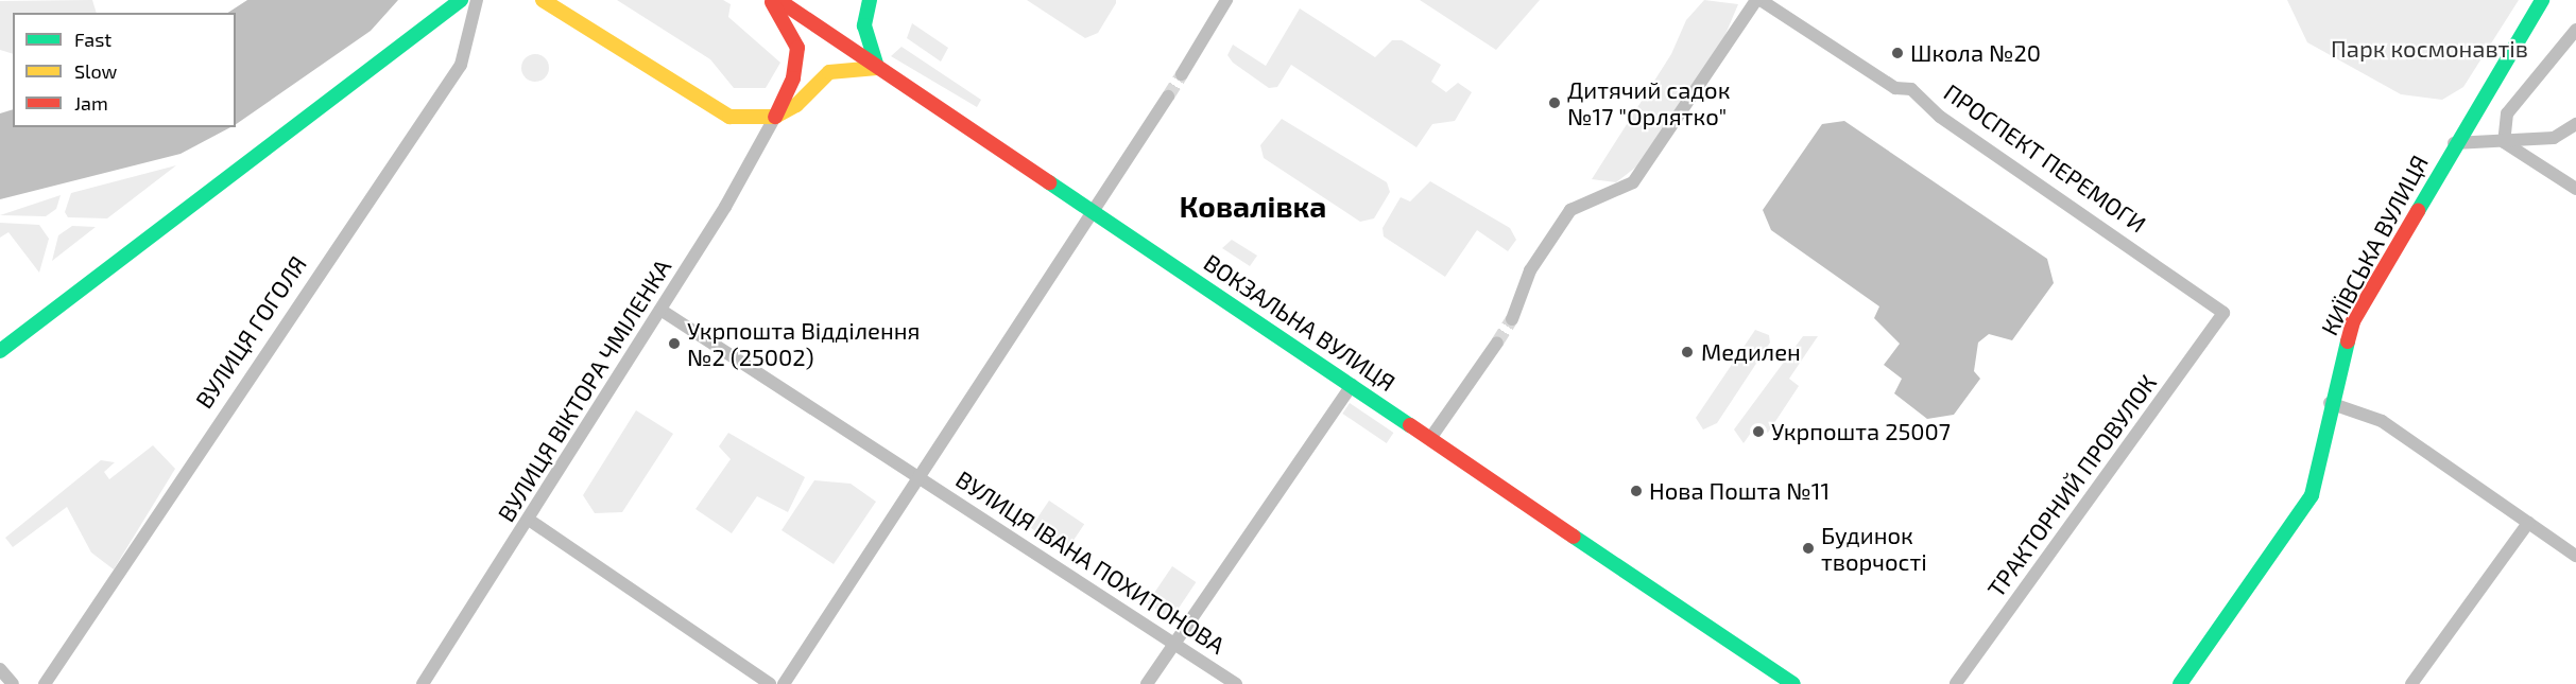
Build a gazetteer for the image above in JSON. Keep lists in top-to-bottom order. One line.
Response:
{"streets":{"main road":["КИЇВСЬКА ВУЛИЦЯ","ВОКЗАЛЬНА ВУЛИЦЯ"],"street":["ПРОСПЕКТ ПЕРЕМОГИ","ВУЛИЦЯ ГОГОЛЯ","ВУЛИЦЯ ВІКТОРА ЧМІЛЕНКА","ТРАКТОРНИЙ ПРОВУЛОК","ВУЛИЦЯ ІВАНА ПОХИТОНОВА"]},"crossings":[["ПРОСПЕКТ ПЕРЕМОГИ","ТРАКТОРНИЙ ПРОВУЛОК"],["ВОКЗАЛЬНА ВУЛИЦЯ","ВУЛИЦЯ ІВАНА ПОХИТОНОВА"],["ВУЛИЦЯ ВІКТОРА ЧМІЛЕНКА","ВУЛИЦЯ ІВАНА ПОХИТОНОВА"]],"districts":["Ковалівка"],"parks":["Парк космонавтів"],"places":["Школа №20","Дитячий садок №17 \"Орлятко\"","Укрпошта Відділення №2 (25002)","Медилен","Укрпошта 25007","Нова Пошта №11","Будинок творчості"],"legend":["Fast","Slow","Jam"]}
